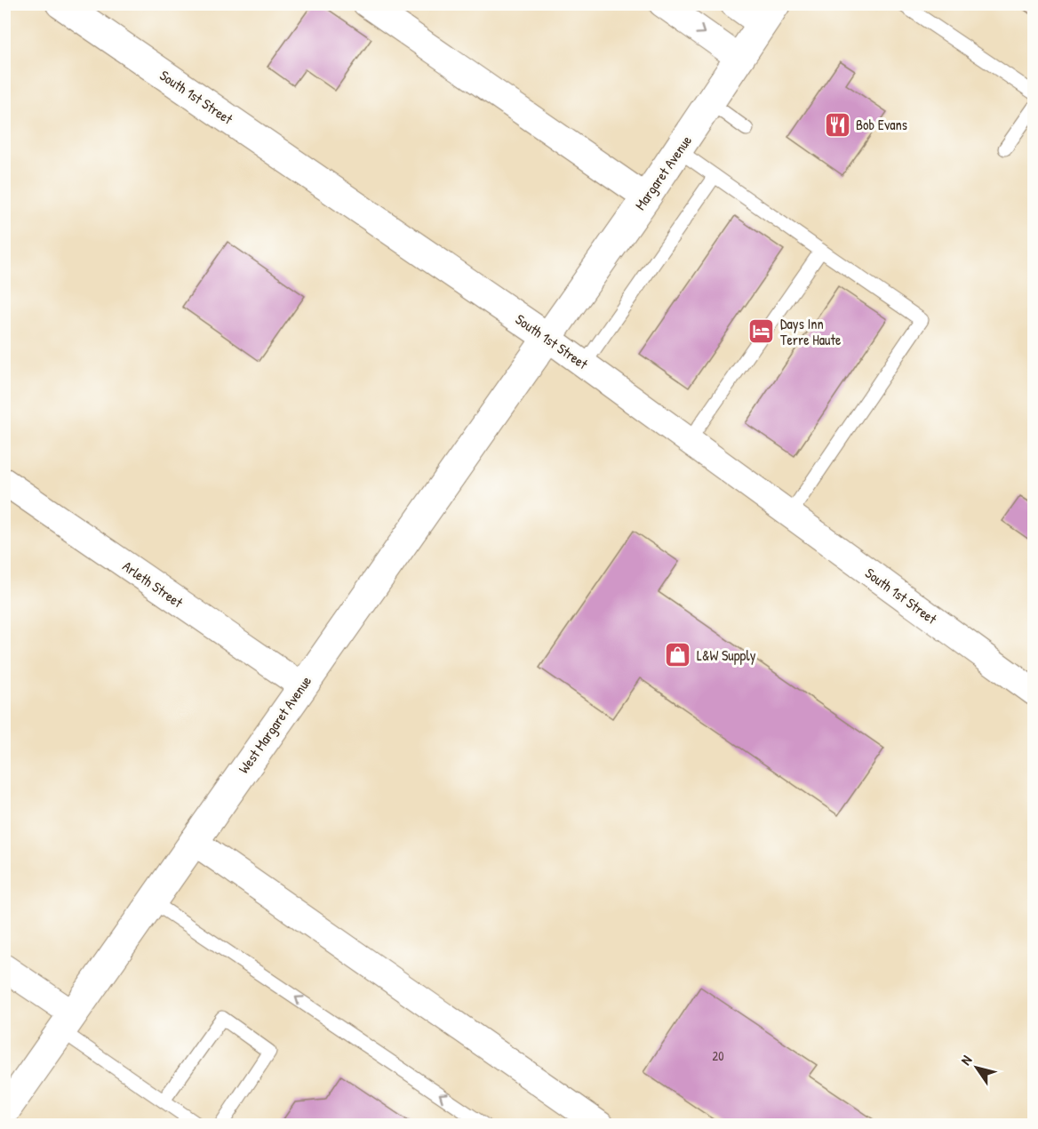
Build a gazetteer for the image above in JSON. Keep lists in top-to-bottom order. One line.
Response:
{"streets":{"street":["South 1st Street","Margaret Avenue","Arleth Street","West Margaret Avenue"]},"crossings":[["South 1st Street","Margaret Avenue"],["South 1st Street","West Margaret Avenue"],["Margaret Avenue","West Margaret Avenue"],["Arleth Street","West Margaret Avenue"]],"places":{"restaurant":["Bob Evans"],"hotel":["Days Inn Terre Haute"],"shop":["L&W Supply"]},"house_numbers":["20"],"north":"top left"}
